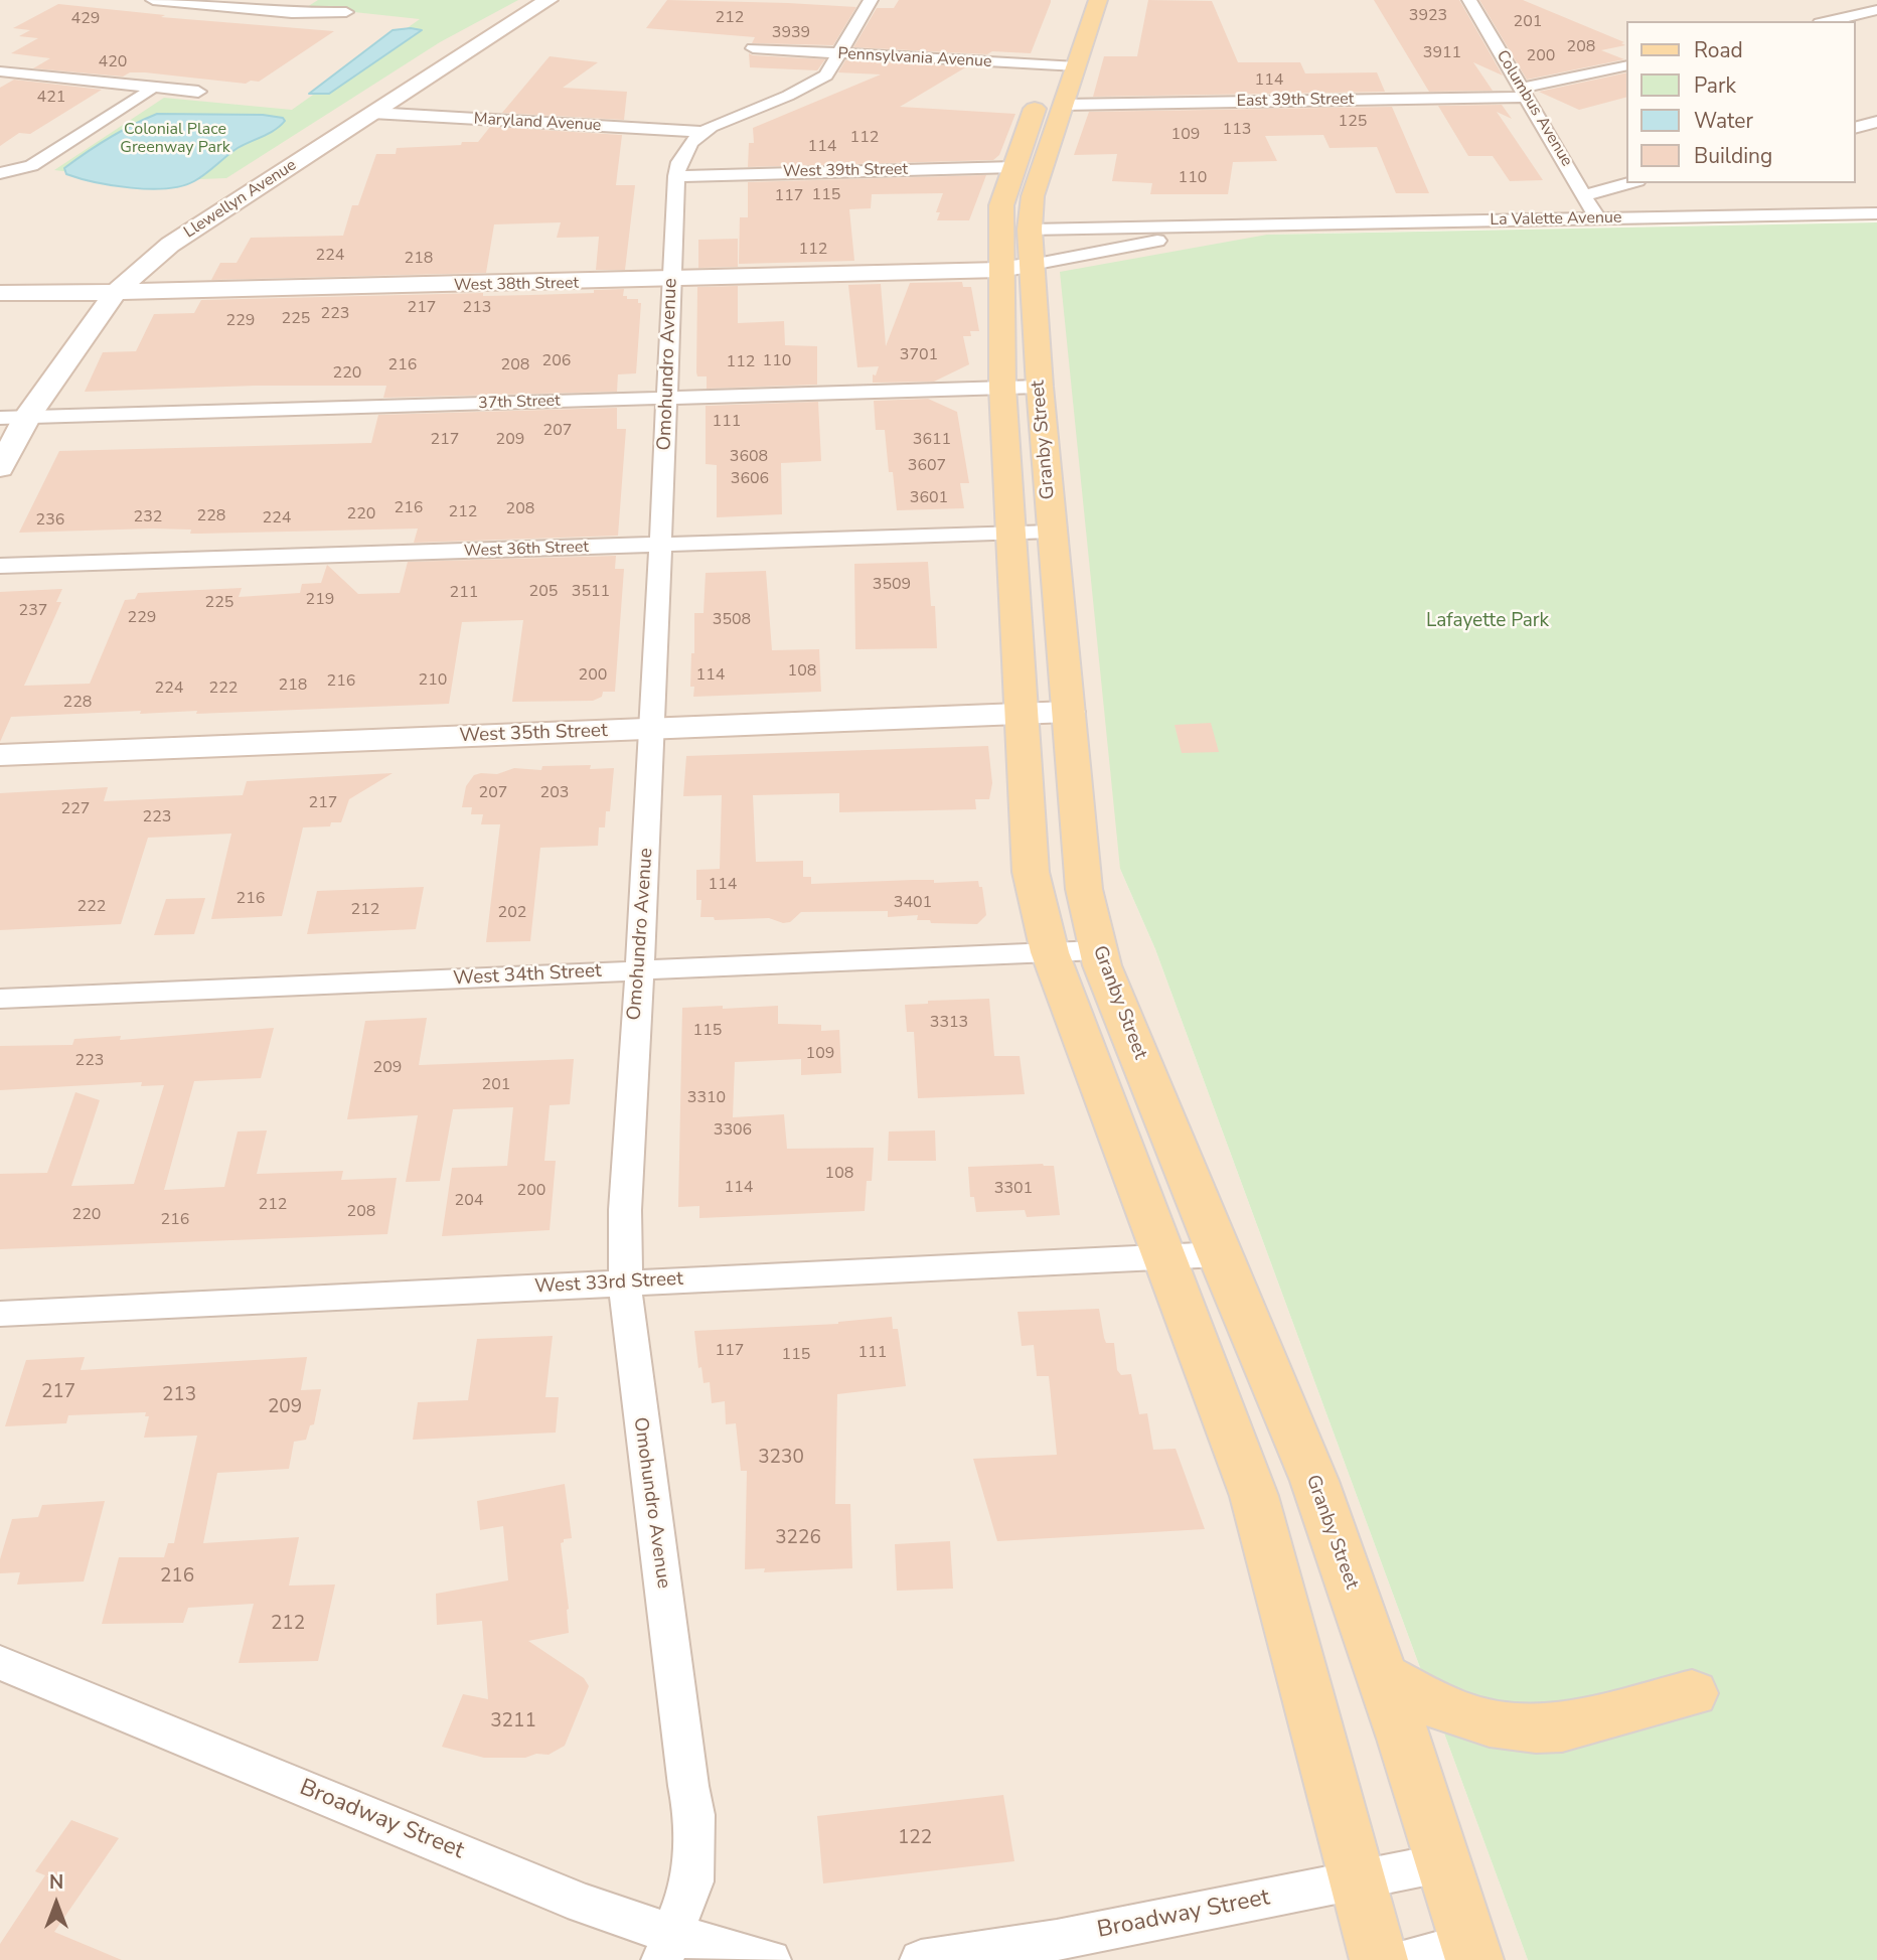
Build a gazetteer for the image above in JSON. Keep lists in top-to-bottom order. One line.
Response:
{"streets":{"main road":["Granby Street"],"street":["Pennsylvania Avenue","East 39th Street","Columbus Avenue","Maryland Avenue","West 39th Street","Llewellyn Avenue","La Valette Avenue","West 38th Street","Omohundro Avenue","37th Street","West 36th Street","West 35th Street","West 34th Street","West 33rd Street","Broadway Street"]},"crossings":[["Pennsylvania Avenue","Omohundro Avenue"],["Pennsylvania Avenue","Granby Street"],["East 39th Street","Columbus Avenue"],["East 39th Street","Granby Street"],["Columbus Avenue","La Valette Avenue"],["Maryland Avenue","Llewellyn Avenue"],["Maryland Avenue","Omohundro Avenue"],["West 39th Street","Omohundro Avenue"],["West 39th Street","Granby Street"],["Llewellyn Avenue","West 38th Street"],["Llewellyn Avenue","37th Street"],["La Valette Avenue","West 38th Street"],["La Valette Avenue","Granby Street"],["West 38th Street","Omohundro Avenue"],["West 38th Street","Granby Street"],["Omohundro Avenue","37th Street"],["Omohundro Avenue","West 36th Street"],["Omohundro Avenue","West 35th Street"],["Omohundro Avenue","West 34th Street"],["Omohundro Avenue","West 33rd Street"],["Omohundro Avenue","Broadway Street"],["37th Street","Granby Street"],["Granby Street","West 36th Street"],["Granby Street","West 35th Street"],["Granby Street","West 34th Street"],["Granby Street","West 33rd Street"],["Granby Street","Broadway Street"]],"parks":["Colonial Place Greenway Park","Lafayette Park"],"house_numbers":["3923","212","429","201","3939","208","3911","200","420","114","421","125","113","109","112","114","110","115","117","112","224","218","217","213","223","225","229","3701","206","110","112","216","208","220","111","207","217","209","3611","3608","3607","3606","3601","216","208","212","220","228","232","224","236","3509","205","3511","211","219","225","237","229","3508","108","200","114","210","216","218","224","222","228","207","203","217","227","223","114","216","3401","222","212","202","3313","115","109","223","209","201","3310","3306","108","114","3301","200","204","212","208","220","216","117","111","115","217","213","209","3230","3226","216","212","3211","122"],"legend":["Road","Park","Water","Building"],"north":"top"}
